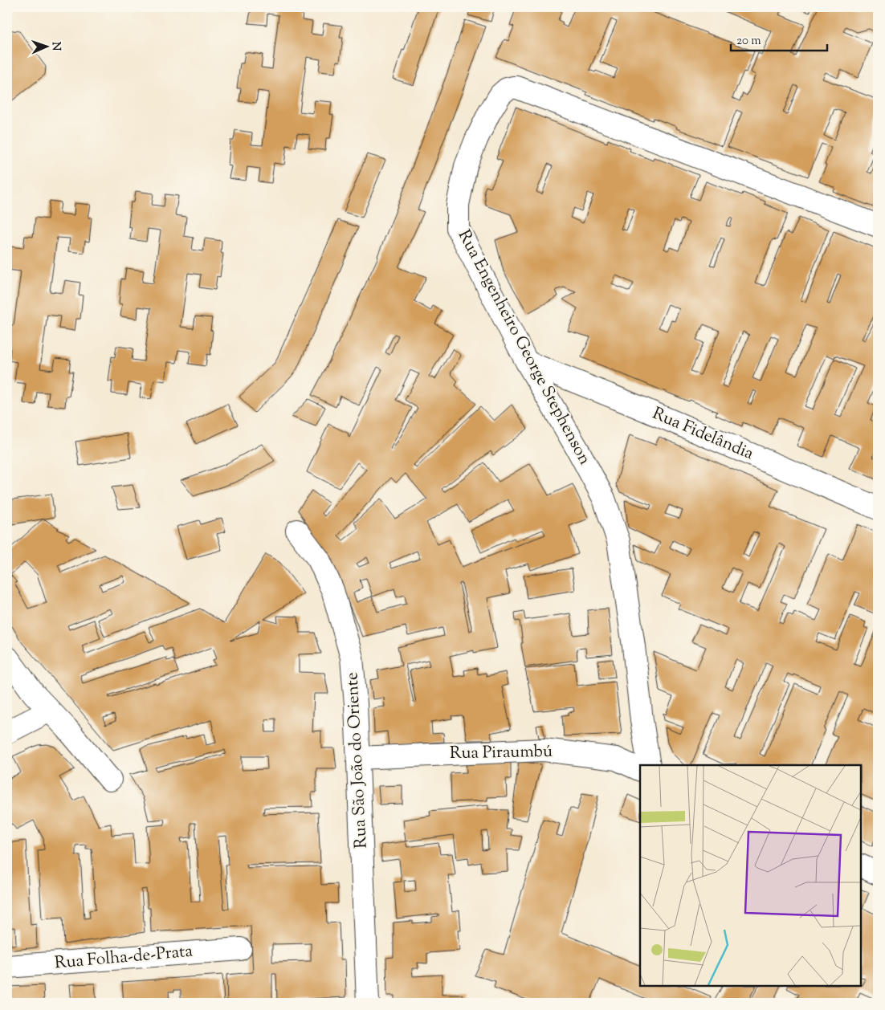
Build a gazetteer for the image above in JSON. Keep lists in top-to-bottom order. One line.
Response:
{"streets":{"street":["Rua Engenheiro George Stephenson","Rua Fidelândia","Rua Piraumbú","Rua São João do Oriente","Rua Folha-de-Prata"]},"crossings":[["Rua Engenheiro George Stephenson","Rua Fidelândia"],["Rua Piraumbú","Rua São João do Oriente"]],"scale_bar":"20 m","north":"right"}
